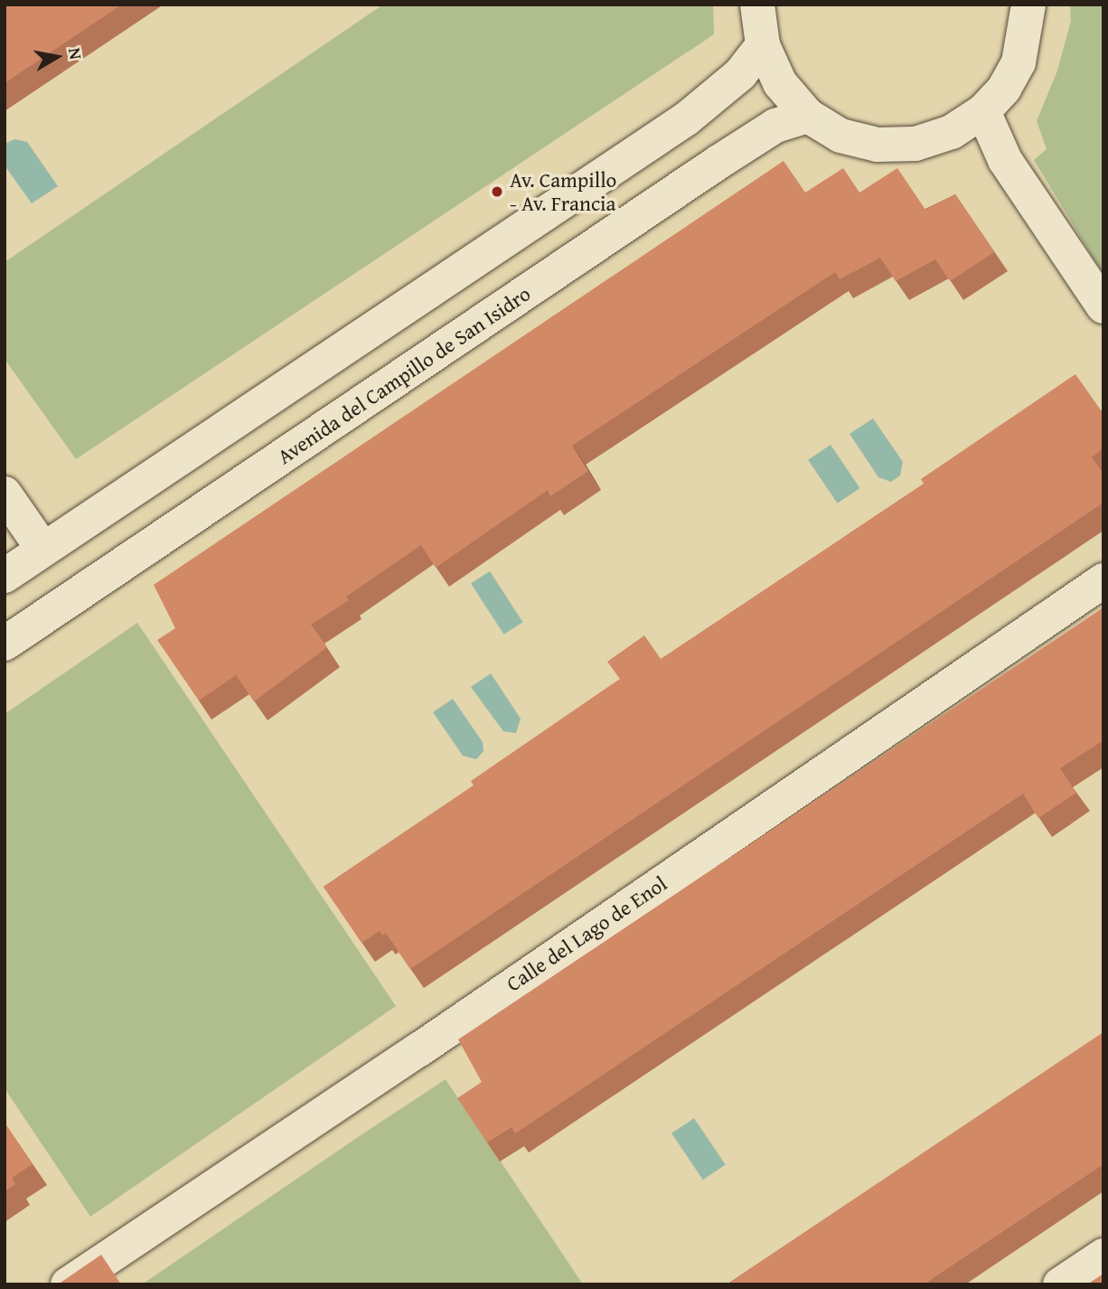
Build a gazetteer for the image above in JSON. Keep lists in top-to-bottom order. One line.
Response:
{"streets":{"street":["Avenida del Campillo de San Isidro","Calle del Lago de Enol"]},"places":["Av. Campillo - Av. Francia"],"north":"right"}
